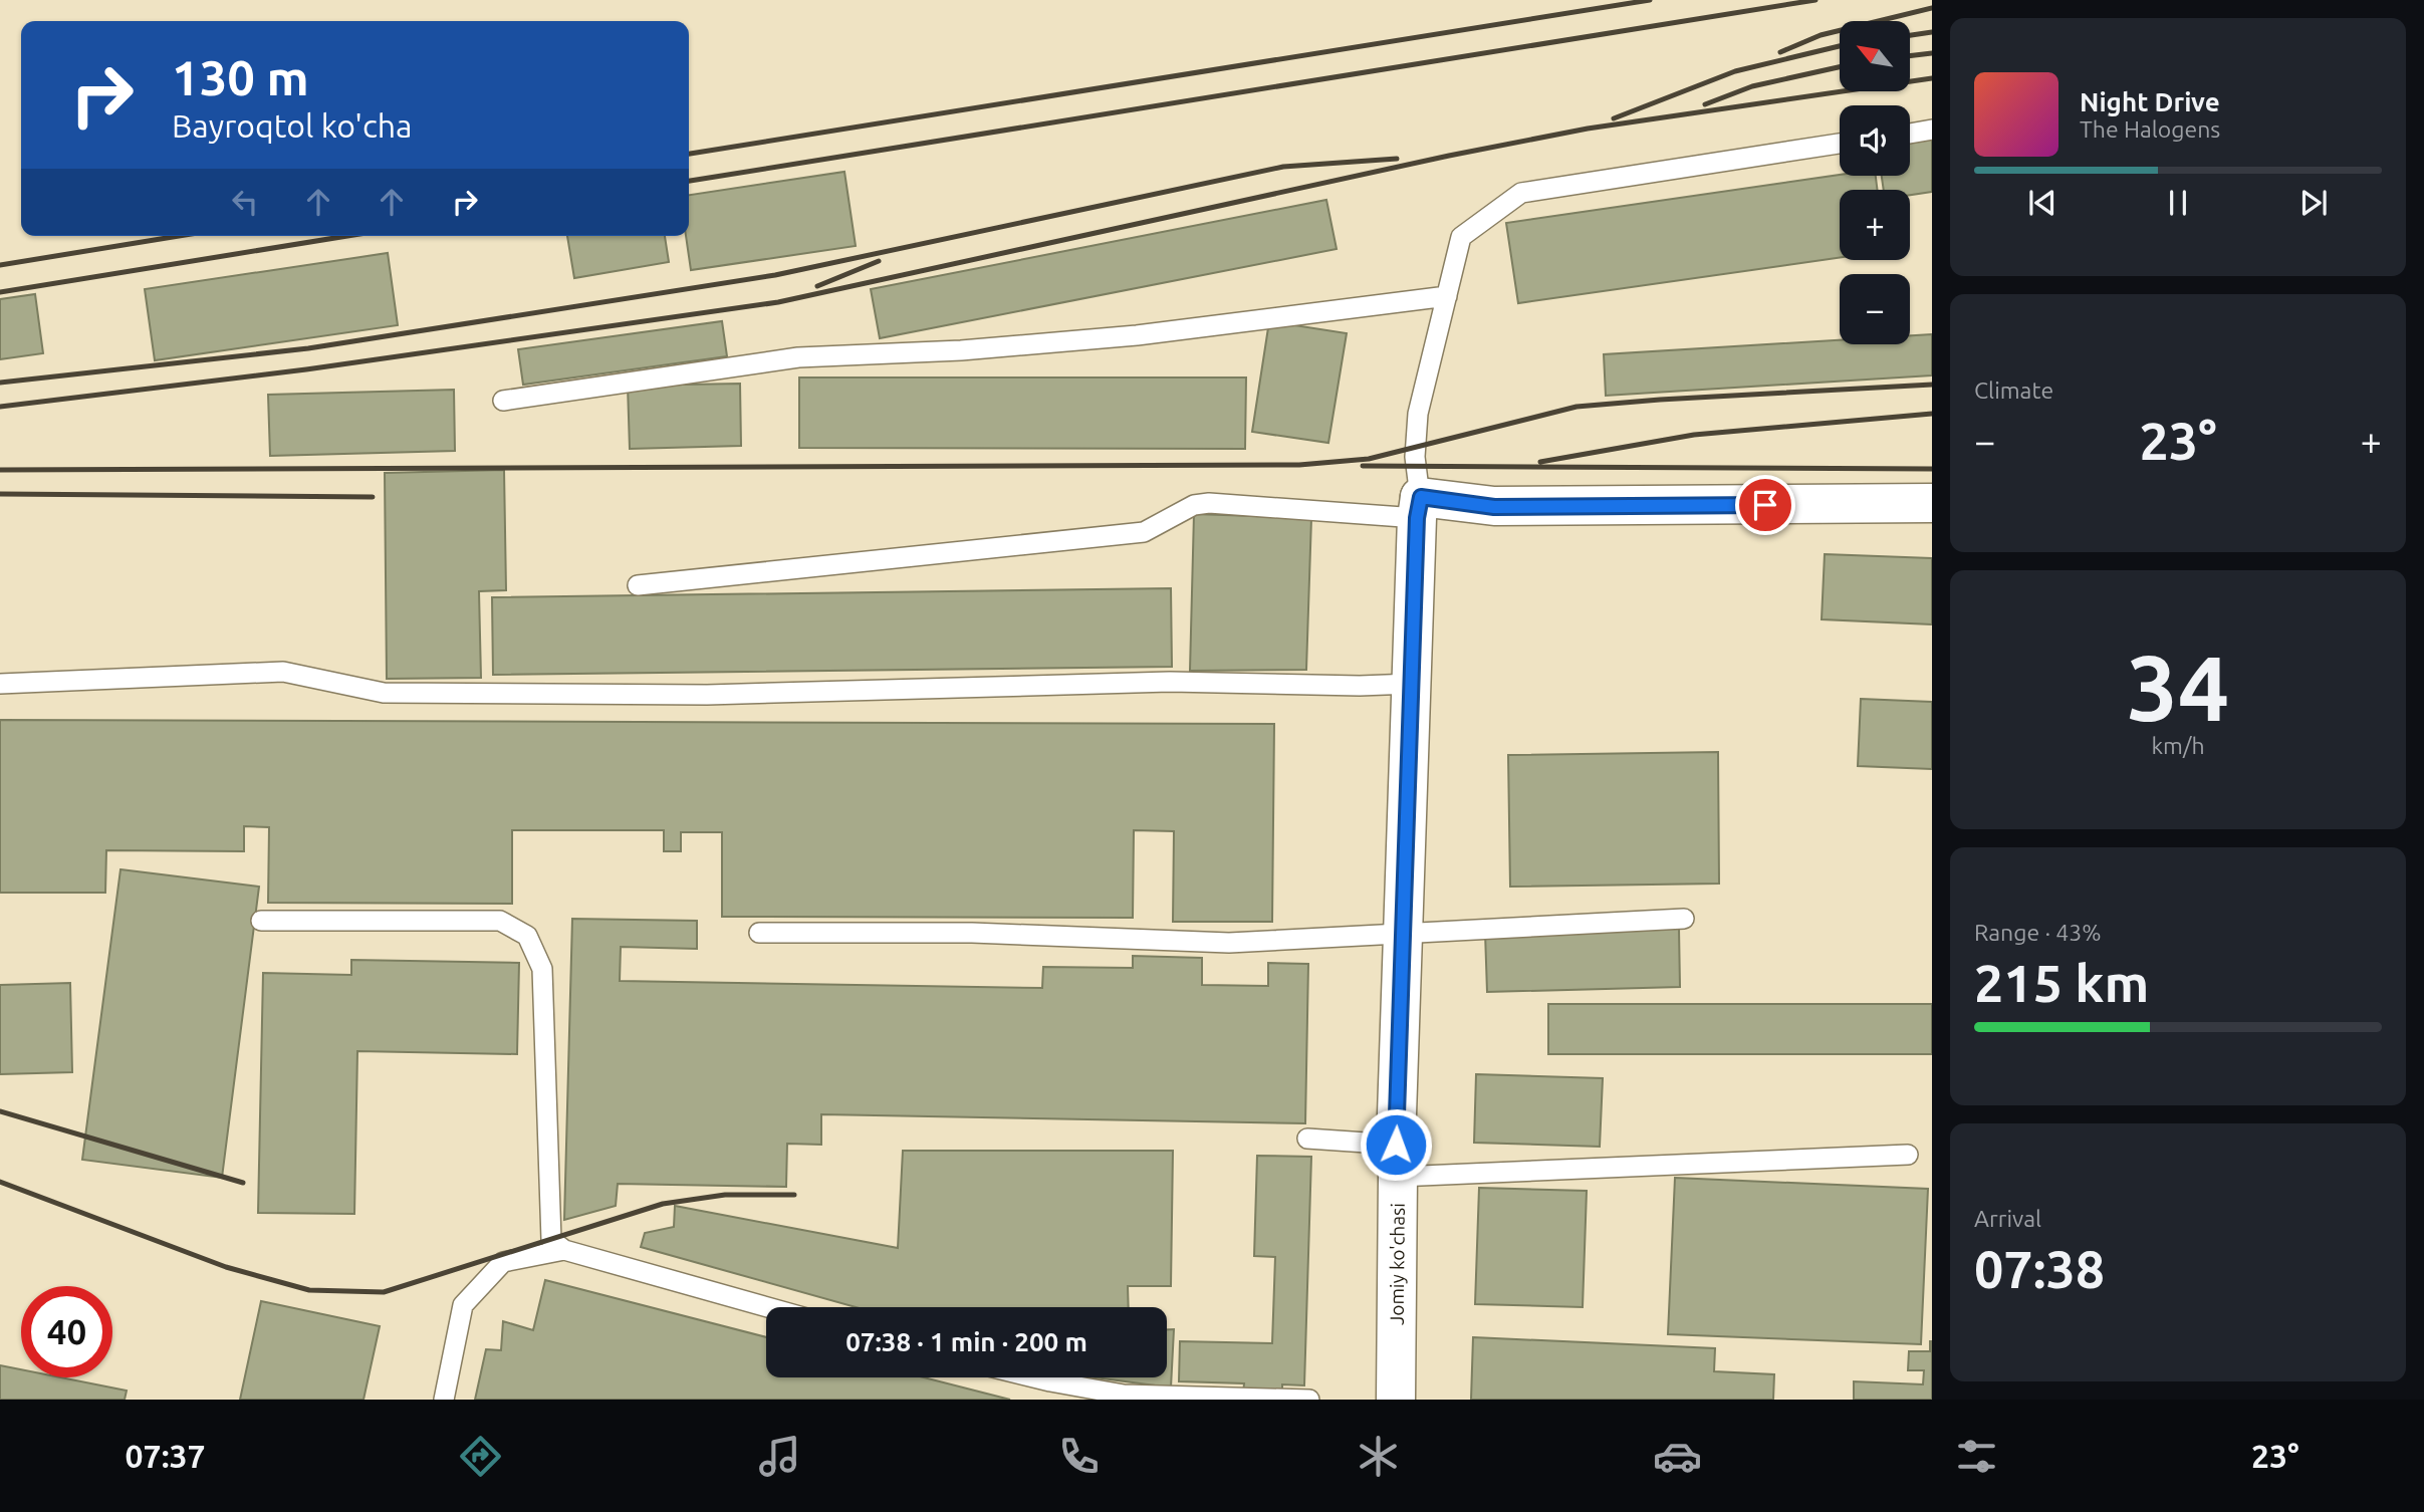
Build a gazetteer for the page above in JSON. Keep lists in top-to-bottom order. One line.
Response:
{"streets":{"street":["Jomiy ko'chasi"]},"north":"top left","page":{"map_buttons":["+","−"],"turn":["130 m","Bayroqtol ko'cha"],"song":["Night Drive","The Halogens"],"tile":["Climate",["34","km/h"],["Range · 43%","215 km"],["Arrival","07:38"]],"heat":["−","23°","+"],"limit":"40","trip":"07:38 · 1 min · 200 m","tabs":["07:37","23°"]}}
